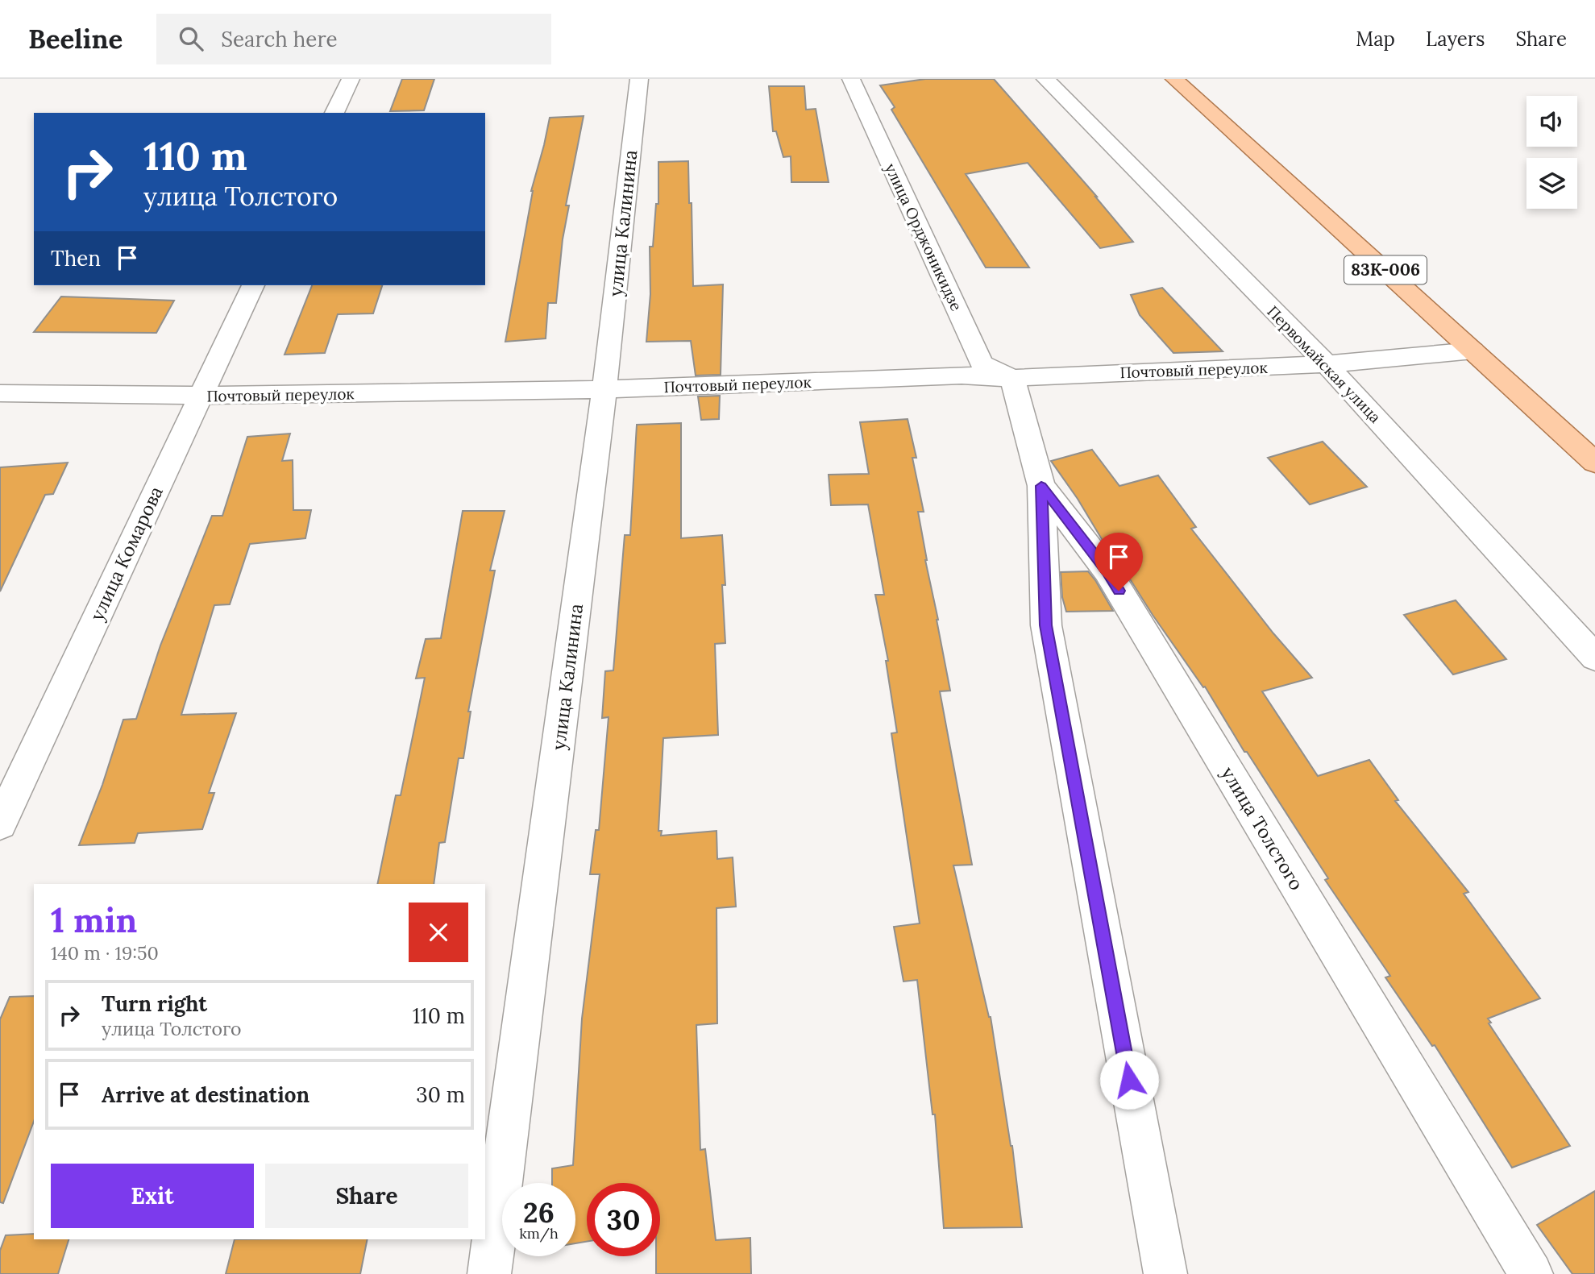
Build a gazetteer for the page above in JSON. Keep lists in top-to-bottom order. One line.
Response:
{"streets":{"main road":["83К-006"],"street":["улица Калинина","улица Орджоникидзе","Первомайская улица","Почтовый переулок","улица Комарова","улица Толстого"]},"crossings":[["улица Калинина","Почтовый переулок"],["улица Орджоникидзе","Почтовый переулок"],["улица Орджоникидзе","улица Толстого"],["83К-006","Почтовый переулок"],["Первомайская улица","Почтовый переулок"],["Почтовый переулок","улица Комарова"],["Почтовый переулок","улица Толстого"]],"page":{"header":"Beeline","search":"Search here","nav":["Map","Layers","Share"],"turn":["110 m","улица Толстого"],"then":"Then","heading":["1 min","140 m · 19:50"],"list":[{"name":"Turn right","note":"улица Толстого","value":"110 m"},{"name":"Arrive at destination","value":"30 m"}],"buttons":["Exit","Share"],"speed":"26 km/h","limit":"30"}}
